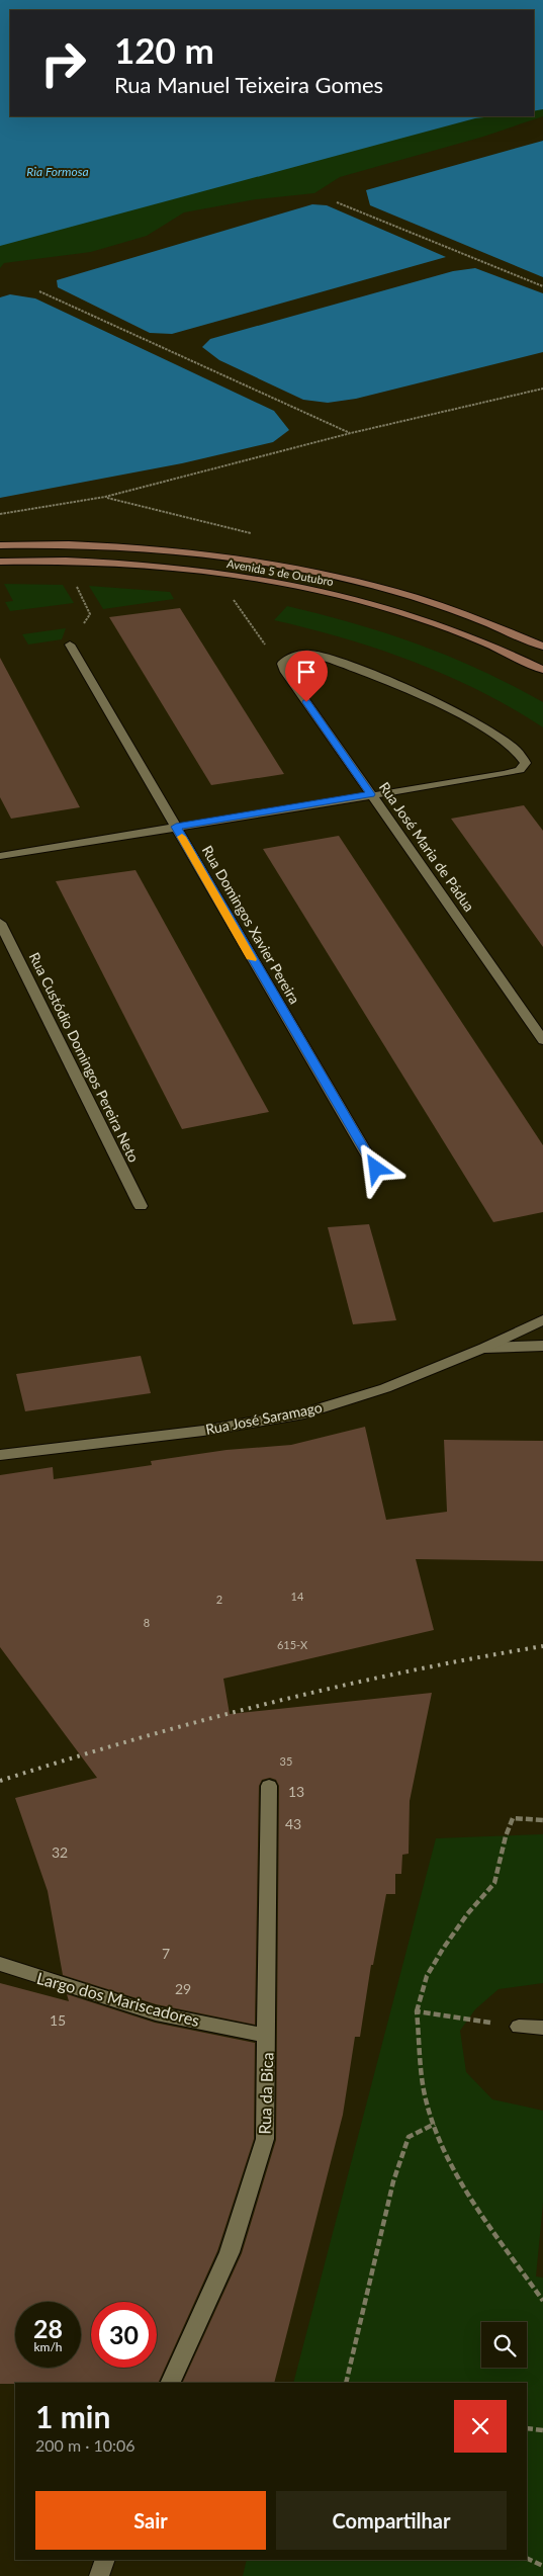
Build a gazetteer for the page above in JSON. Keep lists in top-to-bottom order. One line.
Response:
{"streets":{"main road":["Avenida 5 de Outubro"],"street":["Rua José Maria de Pádua","Rua Domingos Xavier Pereira","Rua Custódio Domingos Pereira Neto","Rua José Saramago","Largo dos Mariscadores","Rua da Bica"]},"crossings":[["Largo dos Mariscadores","Rua da Bica"]],"water":["Ria Formosa"],"house_numbers":["14","2","8","615-X","35","13","43","32","7","29","15"],"page":{"turn":["120 m","Rua Manuel Teixeira Gomes"],"speed":"28 km/h","limit":"30","heading":["1 min","200 m · 10:06"],"buttons":["Sair","Compartilhar"]}}
